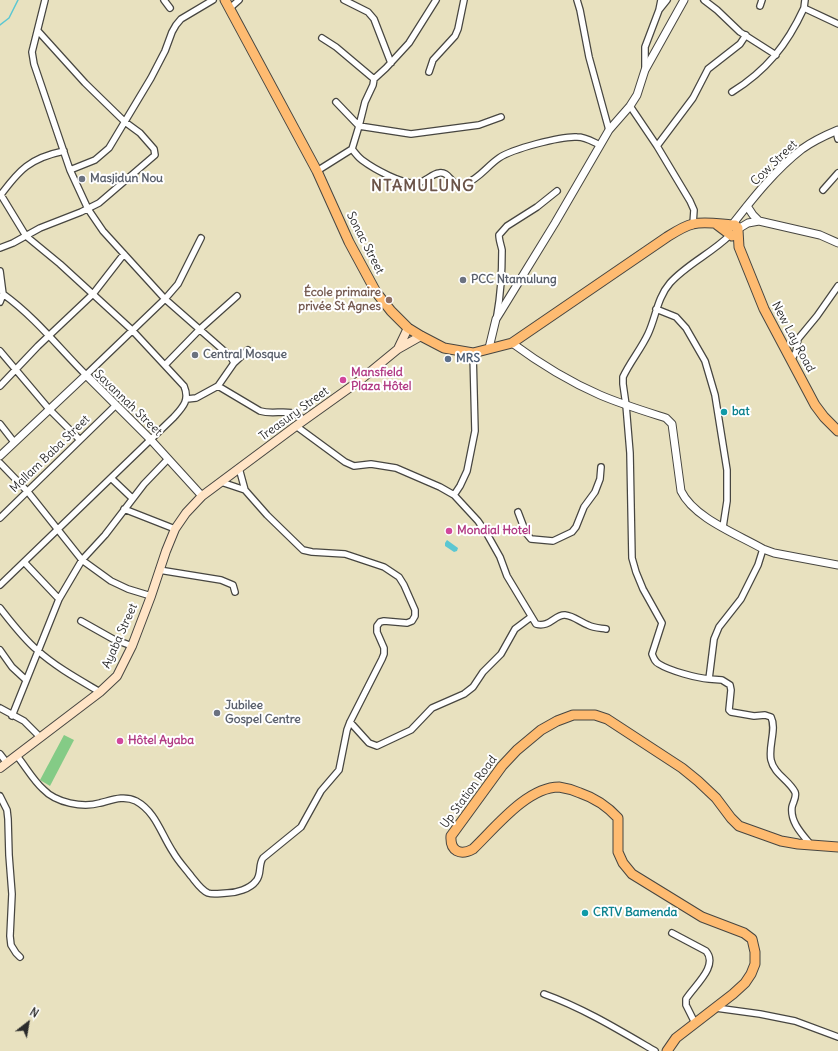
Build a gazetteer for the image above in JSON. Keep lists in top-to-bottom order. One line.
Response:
{"streets":{"highway":["Sonac Street","New Lay Road","Up Station Road"],"main road":["Treasury Street","Ayaba Street"],"street":["Cow Street","Savannah Street","Mallam Baba Street"]},"crossings":[["Cow Street","Sonac Street"],["Cow Street","New Lay Road"],["Sonac Street","New Lay Road"],["Sonac Street","Treasury Street"],["Savannah Street","Treasury Street"],["Savannah Street","Mallam Baba Street"],["Savannah Street","Ayaba Street"],["Treasury Street","Ayaba Street"]],"districts":["NTAMULUNG"],"places":["Masjidun Nou","PCC Ntamulung","École primaire privée St Agnes","Central Mosque","MRS","Mansfield Plaza Hôtel","bat","Mondial Hotel","Jubilee Gospel Centre","Hôtel Ayaba","CRTV Bamenda"],"north":"top right"}
